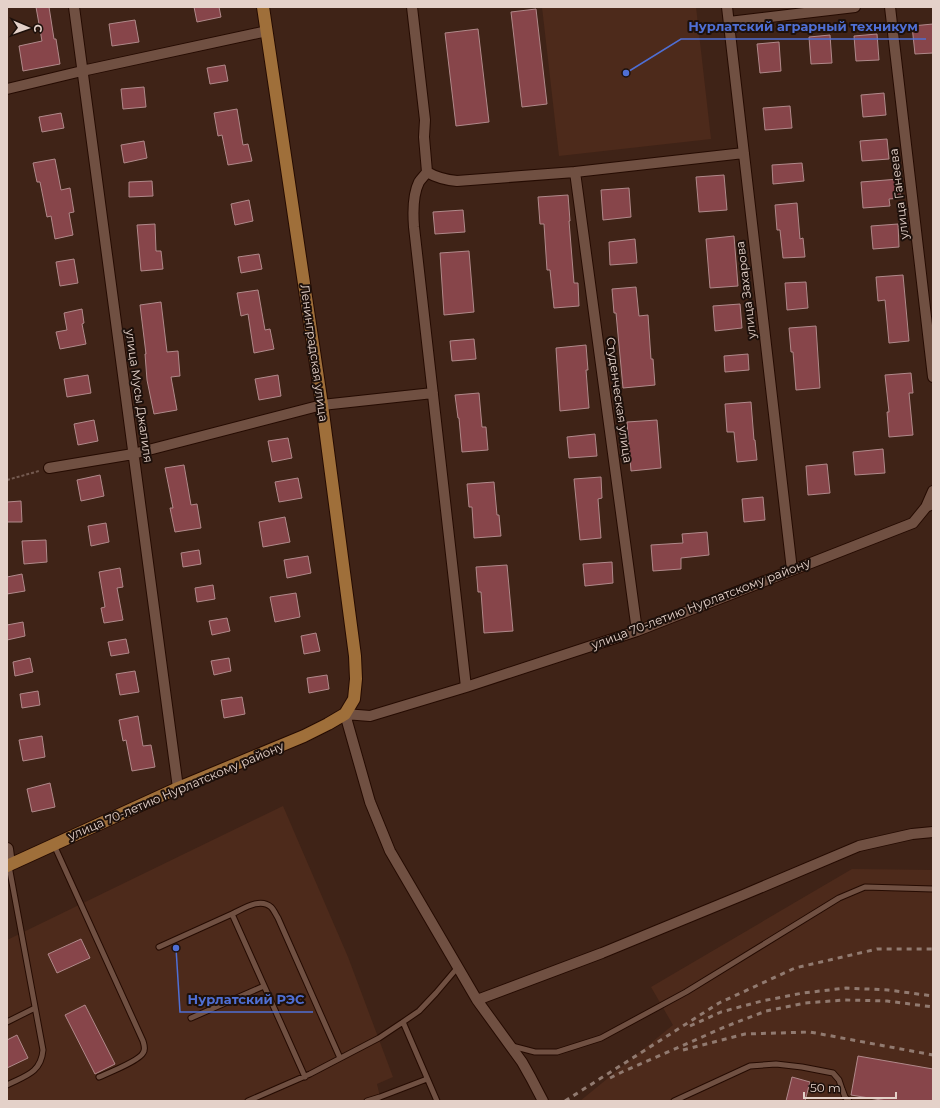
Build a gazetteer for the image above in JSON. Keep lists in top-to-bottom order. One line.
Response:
{"streets":{"main road":["Ленинградская улица","улица 70-летию Нурлатскому району"],"street":["улица Ганеева","улица Захарова","улица Мусы Джалиля","Студенческая улица"]},"crossings":[["улица Захарова","улица 70-летию Нурлатскому району"],["Ленинградская улица","улица 70-летию Нурлатскому району"],["улица Мусы Джалиля","улица 70-летию Нурлатскому району"],["Студенческая улица","улица 70-летию Нурлатскому району"]],"places":["Нурлатский аграрный техникум","Нурлатский РЭС"],"scale_bar":"50 m","north":"right"}
